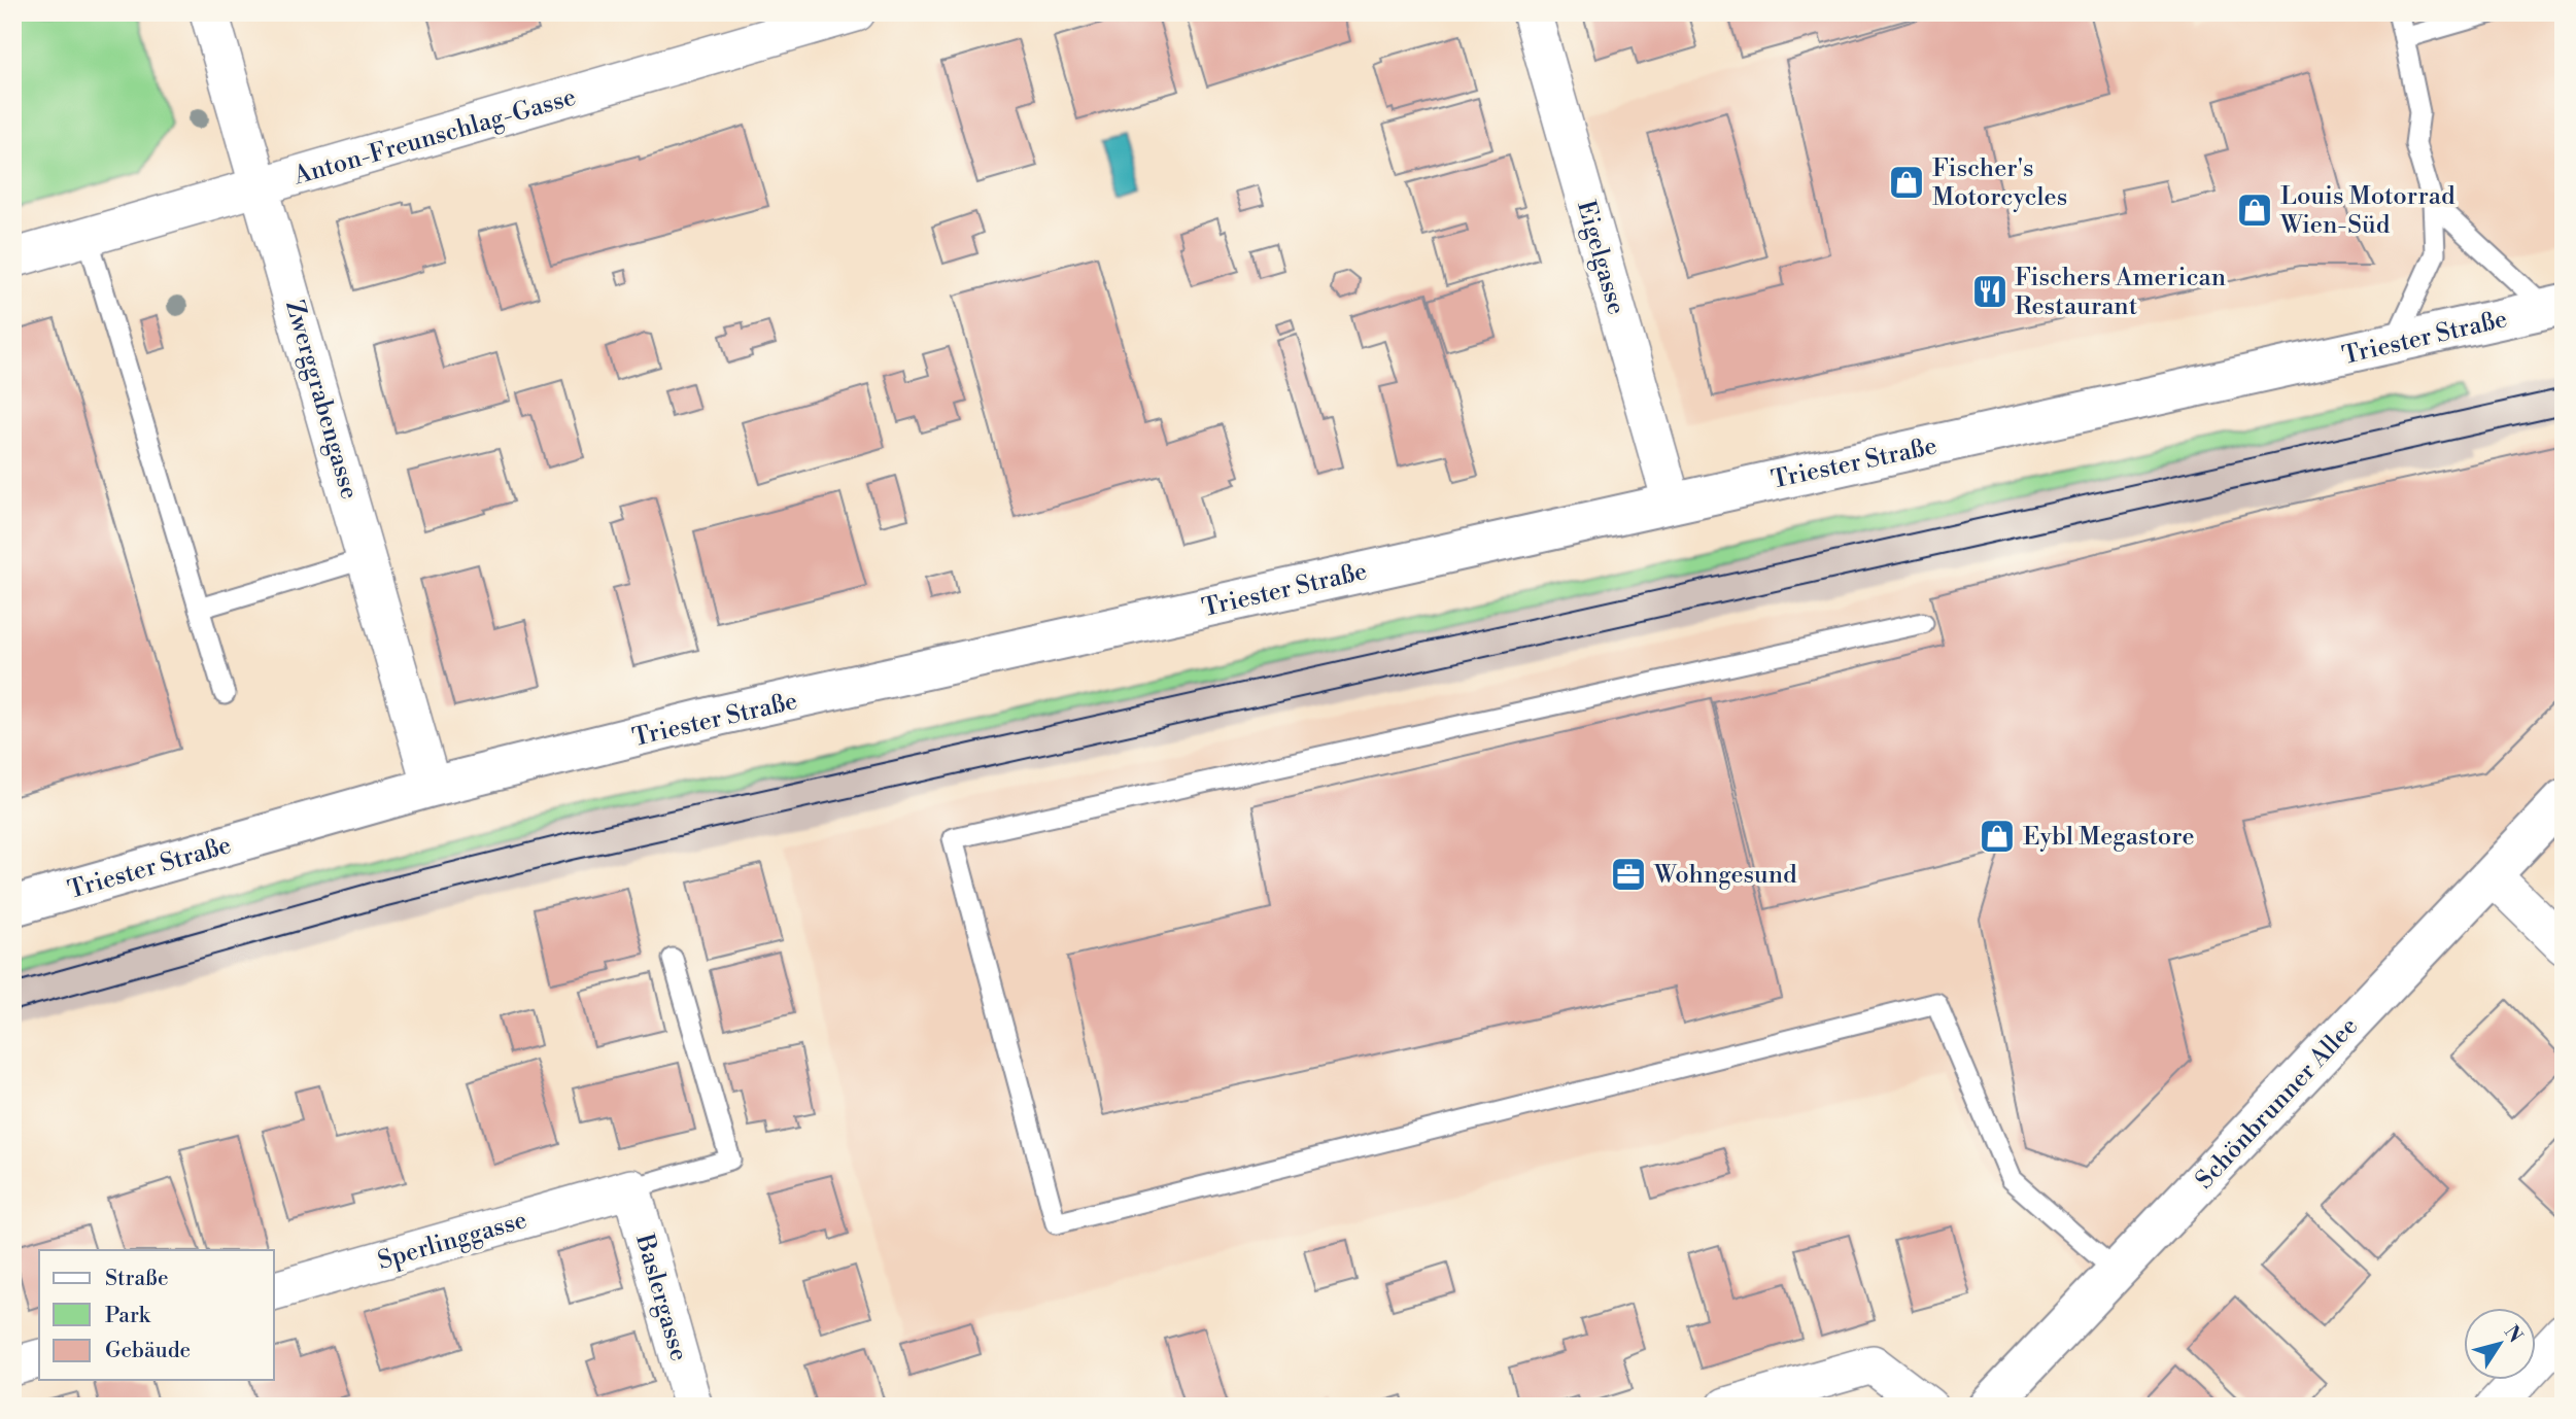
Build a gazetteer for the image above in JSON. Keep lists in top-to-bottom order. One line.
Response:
{"streets":{"main road":["Triester Straße","Schönbrunner Allee"],"street":["Anton-Freunschlag-Gasse","Eigelgasse","Zwerggrabengasse","Sperlinggasse","Baslergasse"]},"crossings":[["Anton-Freunschlag-Gasse","Zwerggrabengasse"],["Eigelgasse","Triester Straße"],["Triester Straße","Zwerggrabengasse"],["Sperlinggasse","Baslergasse"]],"places":{"shop":["Fischer's Motorcycles","Louis Motorrad Wien-Süd","Eybl Megastore"],"restaurant":["Fischers American Restaurant"],"office":["Wohngesund"]},"legend":["Straße","Park","Gebäude"],"north":"top right"}
